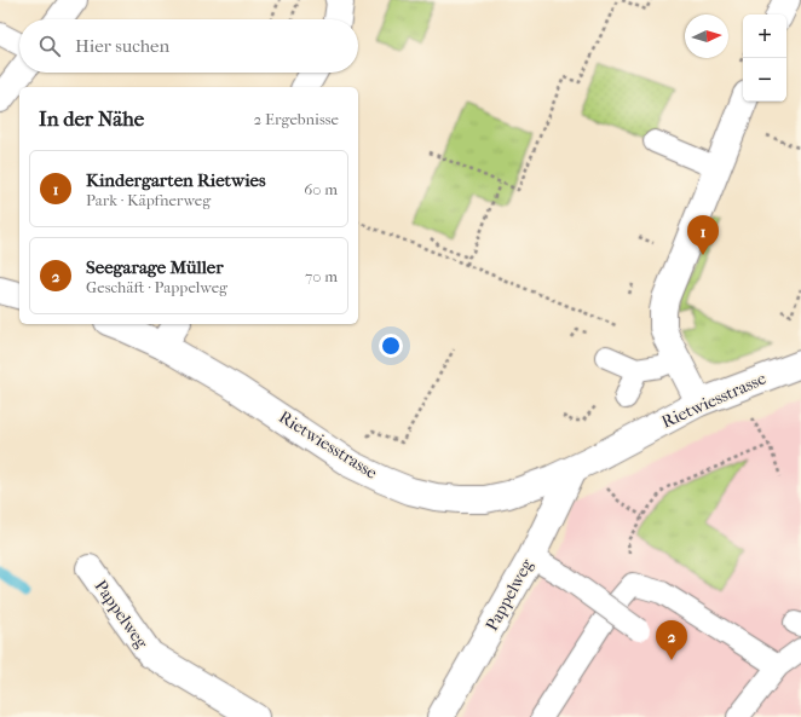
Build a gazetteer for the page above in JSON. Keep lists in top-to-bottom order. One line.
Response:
{"streets":{"street":["Rietwiesstrasse","Pappelweg"]},"crossings":[["Rietwiesstrasse","Pappelweg"]],"north":"right","page":{"map_buttons":["+","−"],"search":"Hier suchen","heading":["In der Nähe","2 Ergebnisse"],"list":[{"mark":"1","name":"Kindergarten Rietwies","note":"Park · Käpfnerweg","value":"60 m"},{"mark":"2","name":"Seegarage Müller","note":"Geschäft · Pappelweg","value":"70 m"}],"pins":["1","2"]}}
